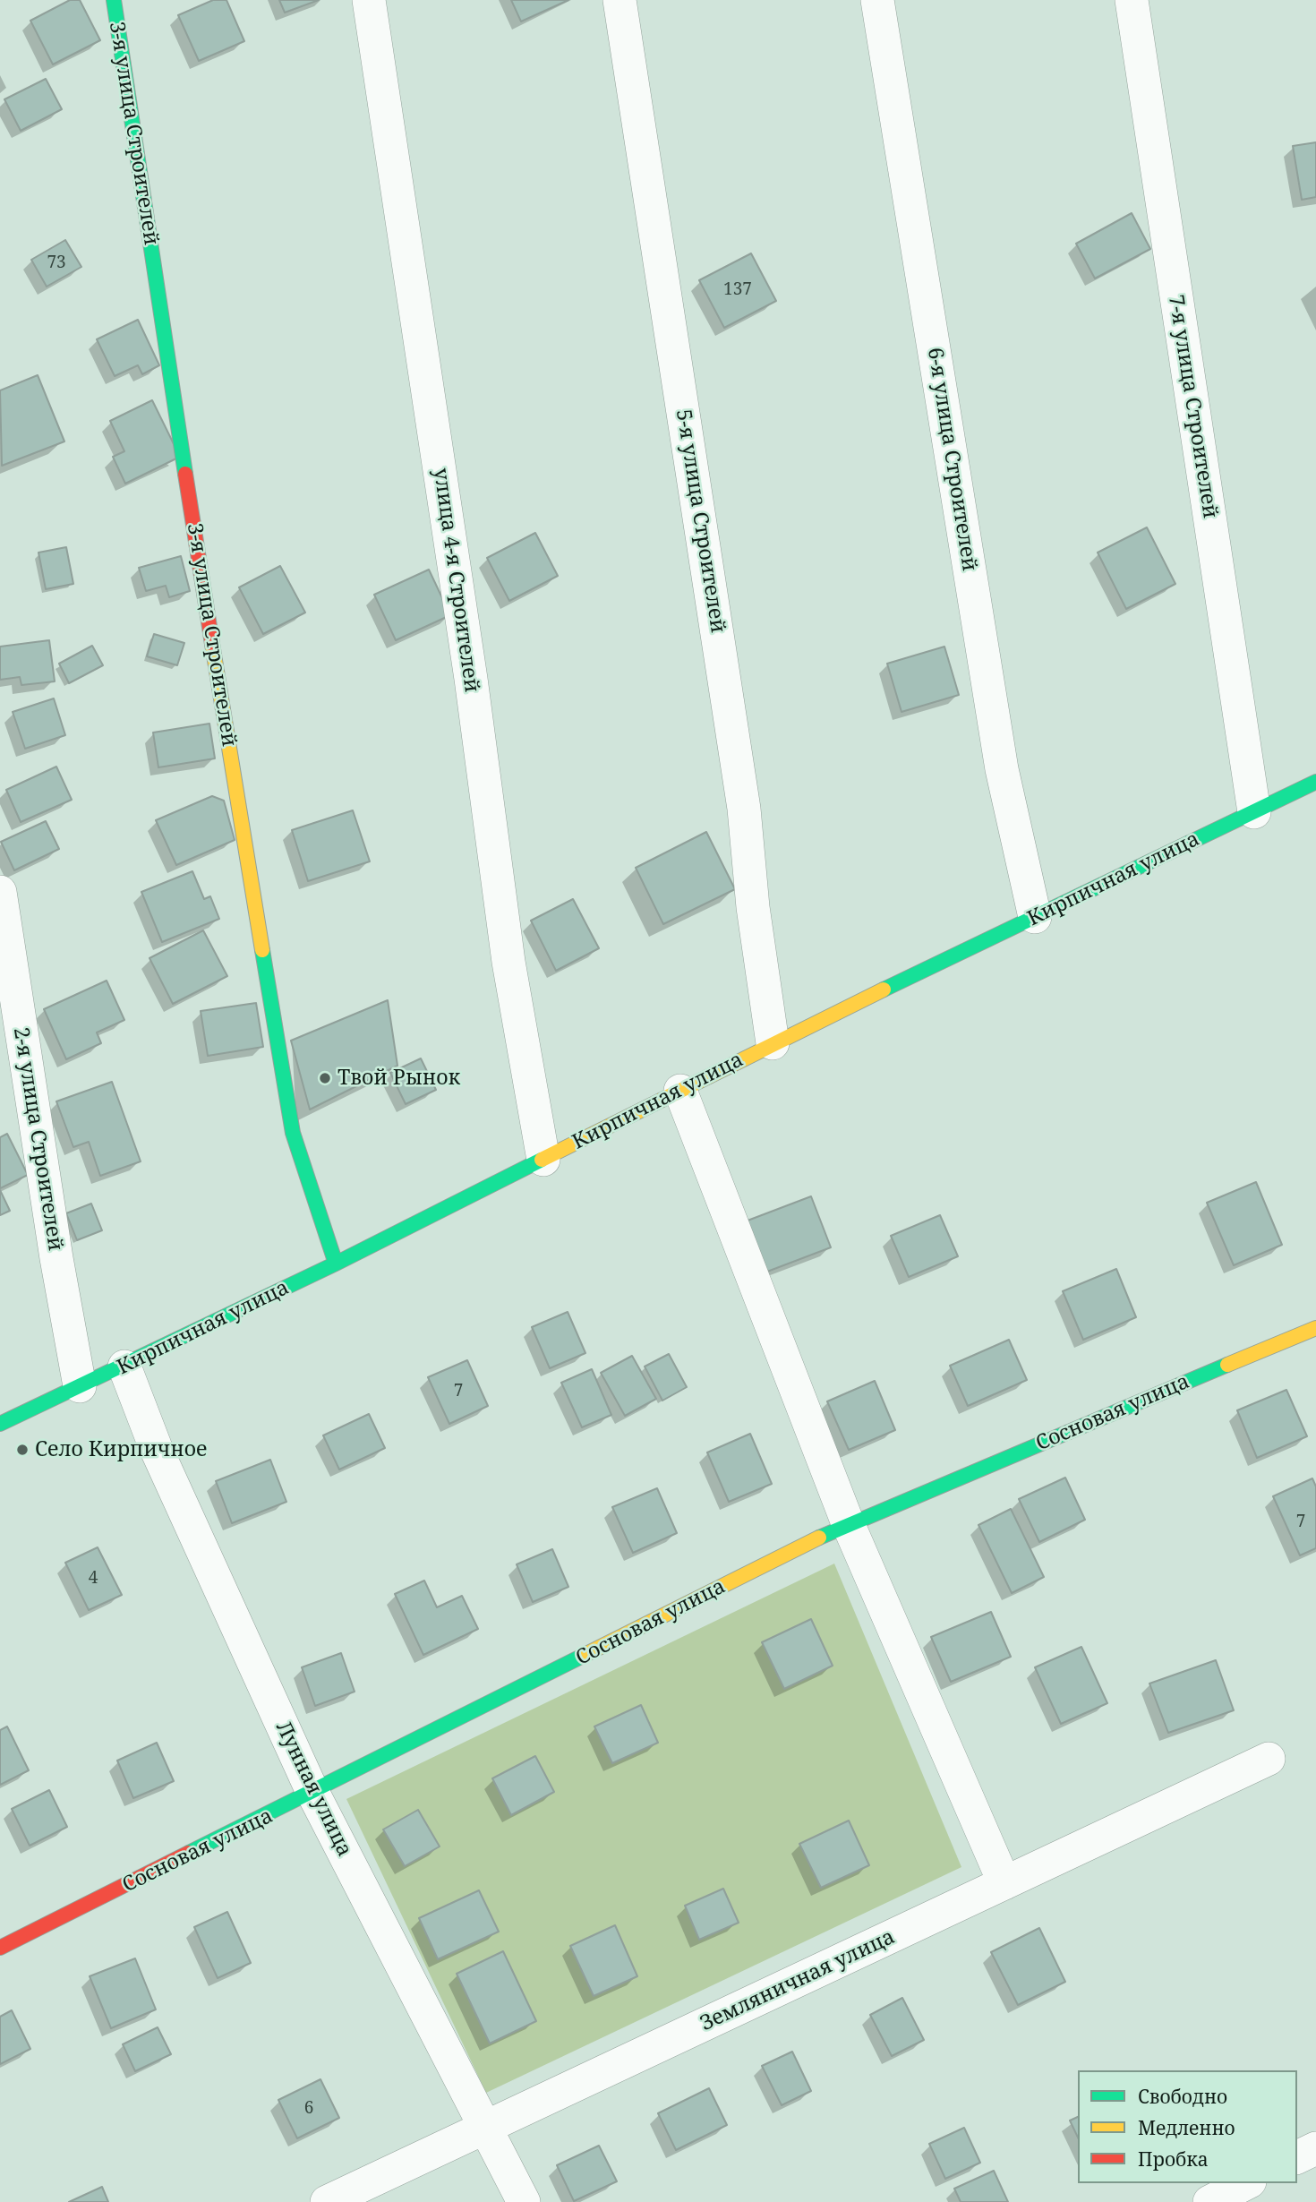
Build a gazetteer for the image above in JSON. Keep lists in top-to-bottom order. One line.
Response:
{"streets":{"street":["3-я улица Строителей","7-я улица Строителей","6-я улица Строителей","5-я улица Строителей","улица 4-я Строителей","Кирпичная улица","2-я улица Строителей","Сосновая улица","Лунная улица","Земляничная улица"]},"crossings":[["3-я улица Строителей","Кирпичная улица"],["7-я улица Строителей","Кирпичная улица"],["6-я улица Строителей","Кирпичная улица"],["5-я улица Строителей","Кирпичная улица"],["улица 4-я Строителей","Кирпичная улица"],["Кирпичная улица","2-я улица Строителей"],["Кирпичная улица","Лунная улица"],["Сосновая улица","Лунная улица"],["Лунная улица","Земляничная улица"]],"places":["Твой Рынок","Село Кирпичное"],"house_numbers":["73","137","7","7","4","6"],"legend":["Свободно","Медленно","Пробка"]}
